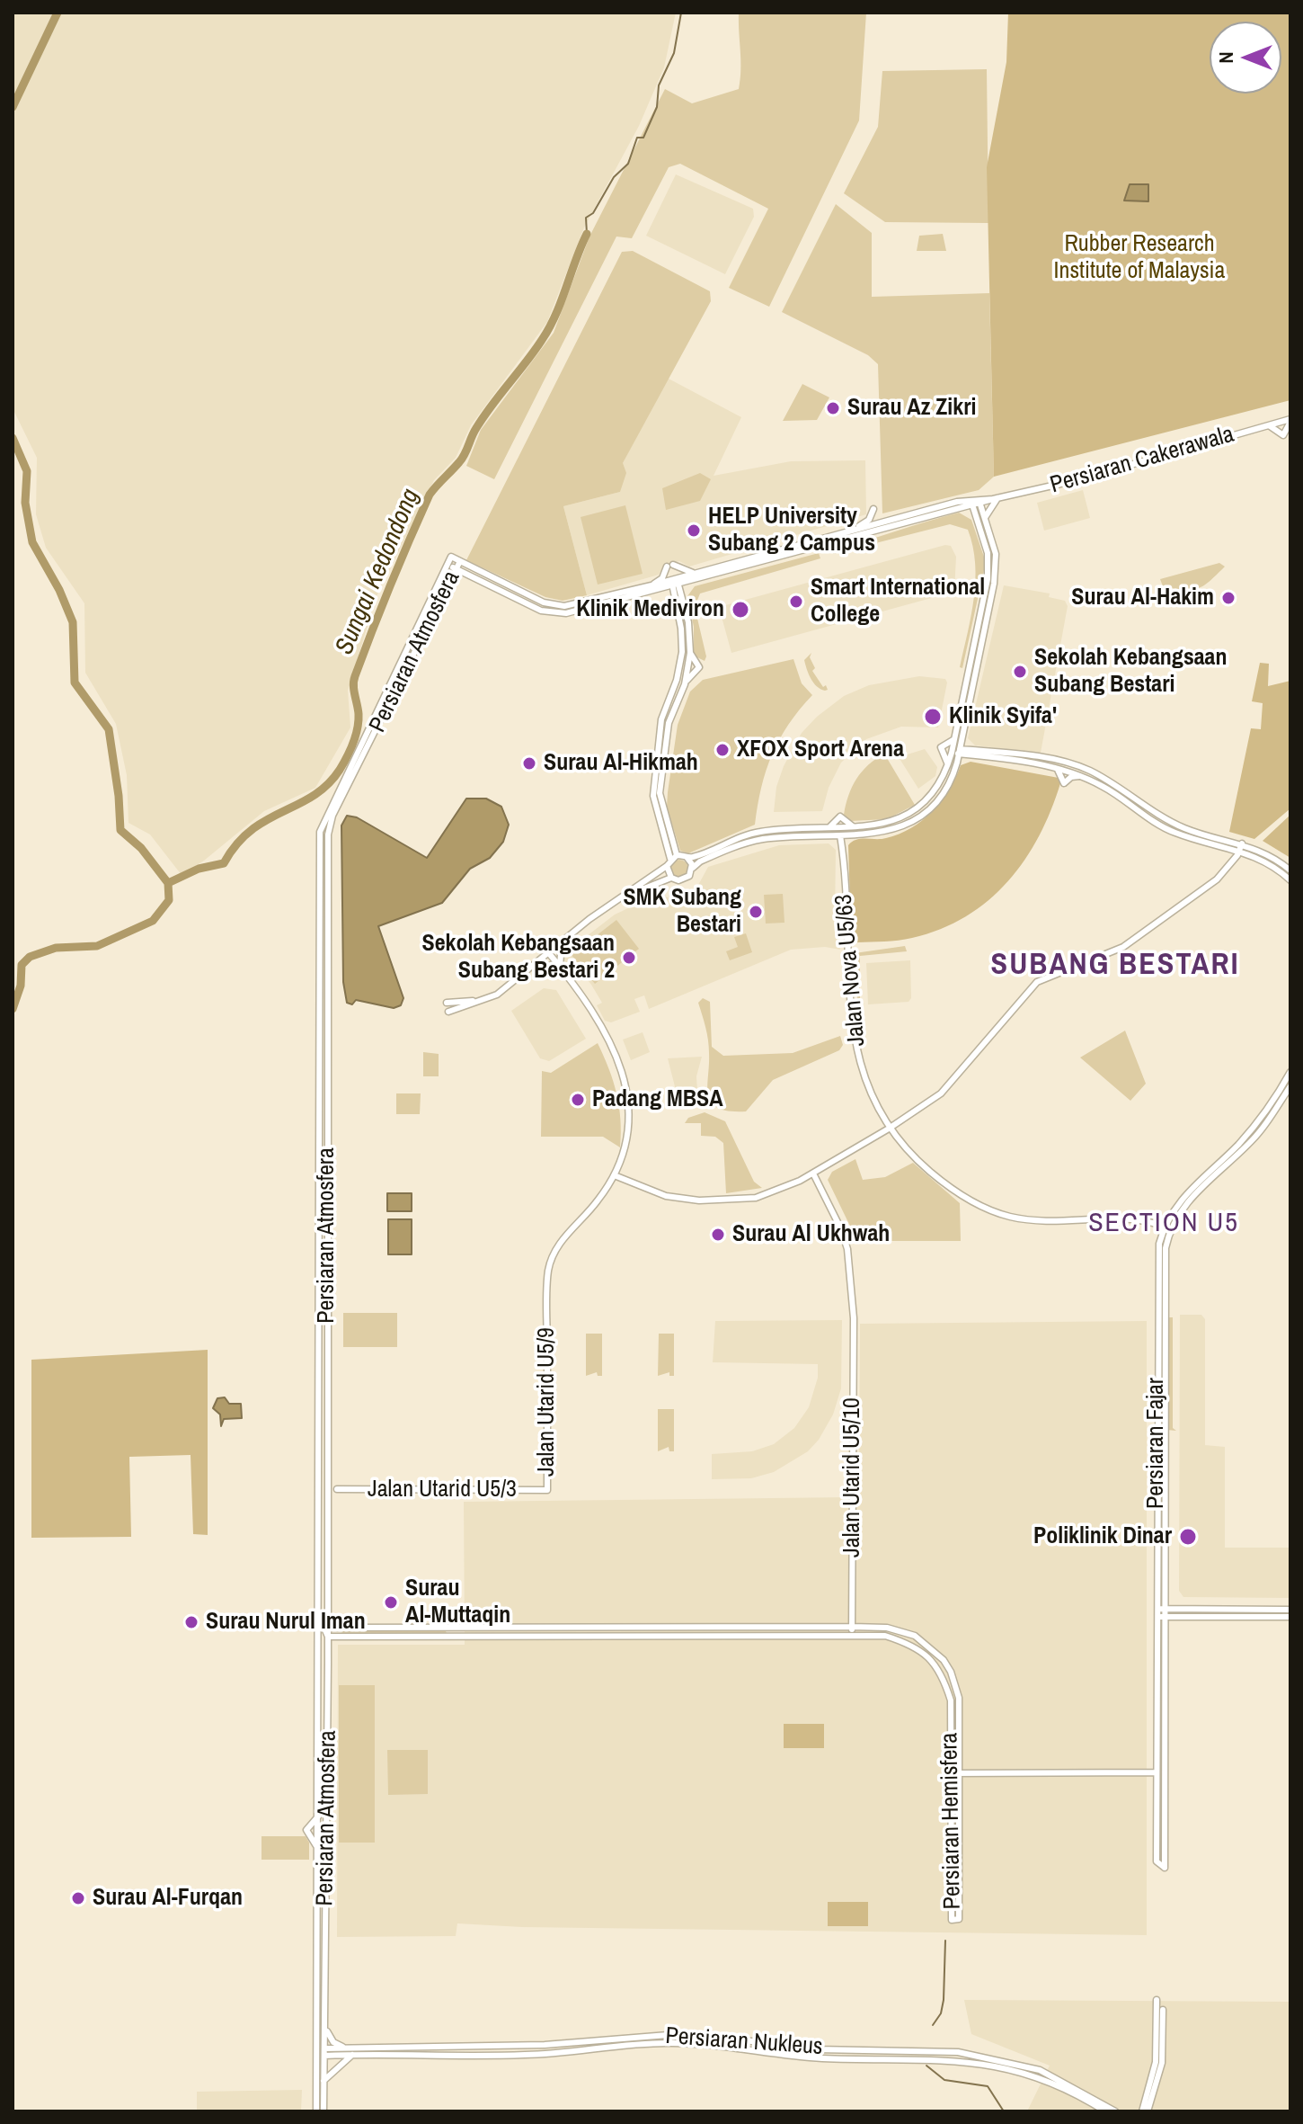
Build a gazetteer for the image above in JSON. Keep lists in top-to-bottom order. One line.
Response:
{"streets":{"street":["Persiaran Cakerawala","Persiaran Atmosfera","Jalan Nova U5/63","Jalan Utarid U5/9","Persiaran Fajar","Jalan Utarid U5/10","Jalan Utarid U5/3","Persiaran Hemisfera","Persiaran Nukleus"]},"crossings":[["Persiaran Cakerawala","Persiaran Atmosfera"],["Persiaran Atmosfera","Persiaran Hemisfera"],["Persiaran Atmosfera","Persiaran Nukleus"],["Jalan Nova U5/63","Persiaran Fajar"],["Jalan Utarid U5/9","Jalan Utarid U5/3"],["Jalan Utarid U5/10","Persiaran Hemisfera"]],"districts":["SUBANG BESTARI","SECTION U5"],"water":["Sungai Kedondong"],"parks":["Rubber Research Institute of Malaysia"],"places":["Surau Az Zikri","HELP University Subang 2 Campus","Surau Al-Hakim","Smart International College","Klinik Mediviron","Sekolah Kebangsaan Subang Bestari","Klinik Syifa'","XFOX Sport Arena","Surau Al-Hikmah","SMK Subang Bestari","Sekolah Kebangsaan Subang Bestari 2","Padang MBSA","Surau Al Ukhwah","Poliklinik Dinar","Surau Al-Muttaqin","Surau Nurul Iman","Surau Al-Furqan"],"north":"left"}
